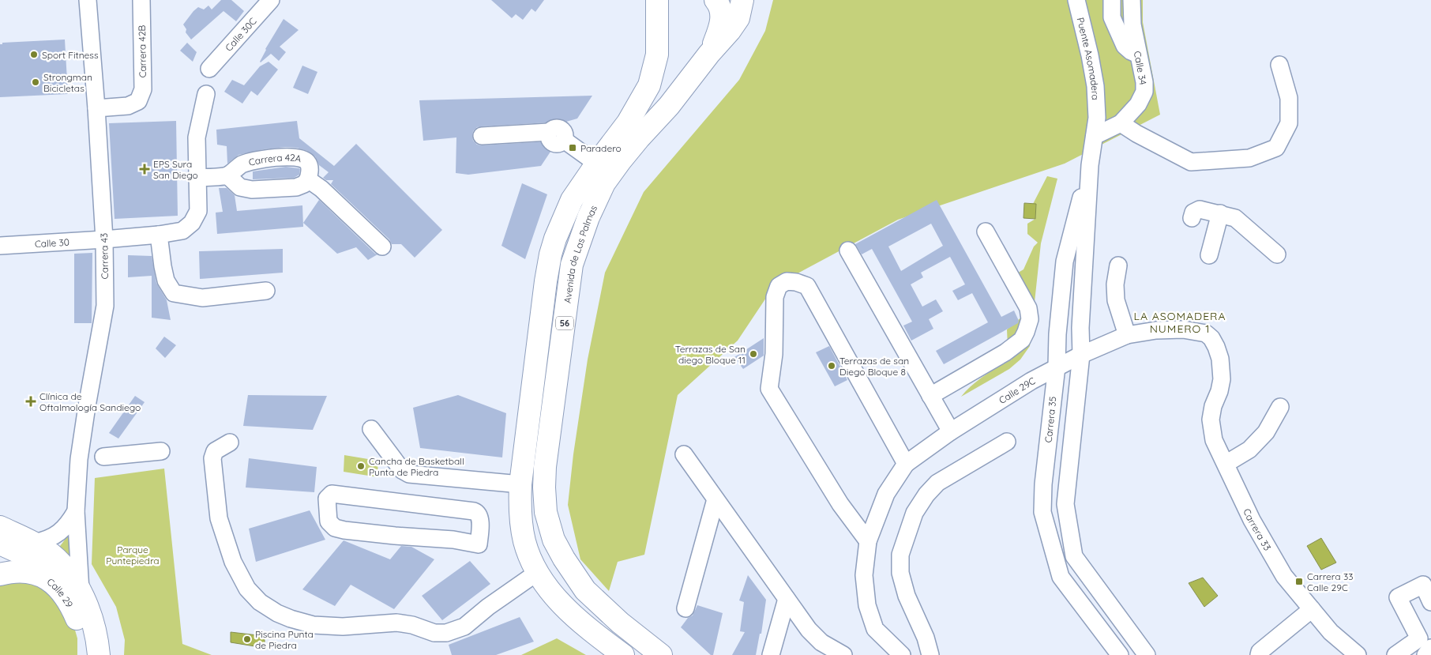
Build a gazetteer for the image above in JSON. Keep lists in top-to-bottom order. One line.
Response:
{"streets":{"main road":["Avenida de Las Palmas","56","Calle 29"],"street":["Calle 30C","Carrera 42B","Puente Asomadera","Calle 34","Carrera 42A","Calle 30","Carrera 43","Calle 29C","Carrera 35","Carrera 33"]},"crossings":[["Carrera 42B","Carrera 43"],["Puente Asomadera","Carrera 35"],["Calle 34","Carrera 35"],["Carrera 42A","Calle 30"],["Calle 30","Carrera 43"],["Carrera 43","Calle 29"],["Calle 29C","Carrera 35"],["Calle 29C","Carrera 33"]],"districts":["LA ASOMADERA NUMERO 1"],"parks":["Parque Puntepiedra"],"places":{"other":["Sport Fitness","Strongman Bicicletas","Terrazas de San diego Bloque 11","Terrazas de san Diego Bloque 8","Cancha de Basketball Punta de Piedra","Piscina Punta de Piedra"],"transit":["Paradero","Carrera 33 Calle 29C"],"health":["EPS Sura San Diego","Clínica de Oftalmología Sandiego"]}}
